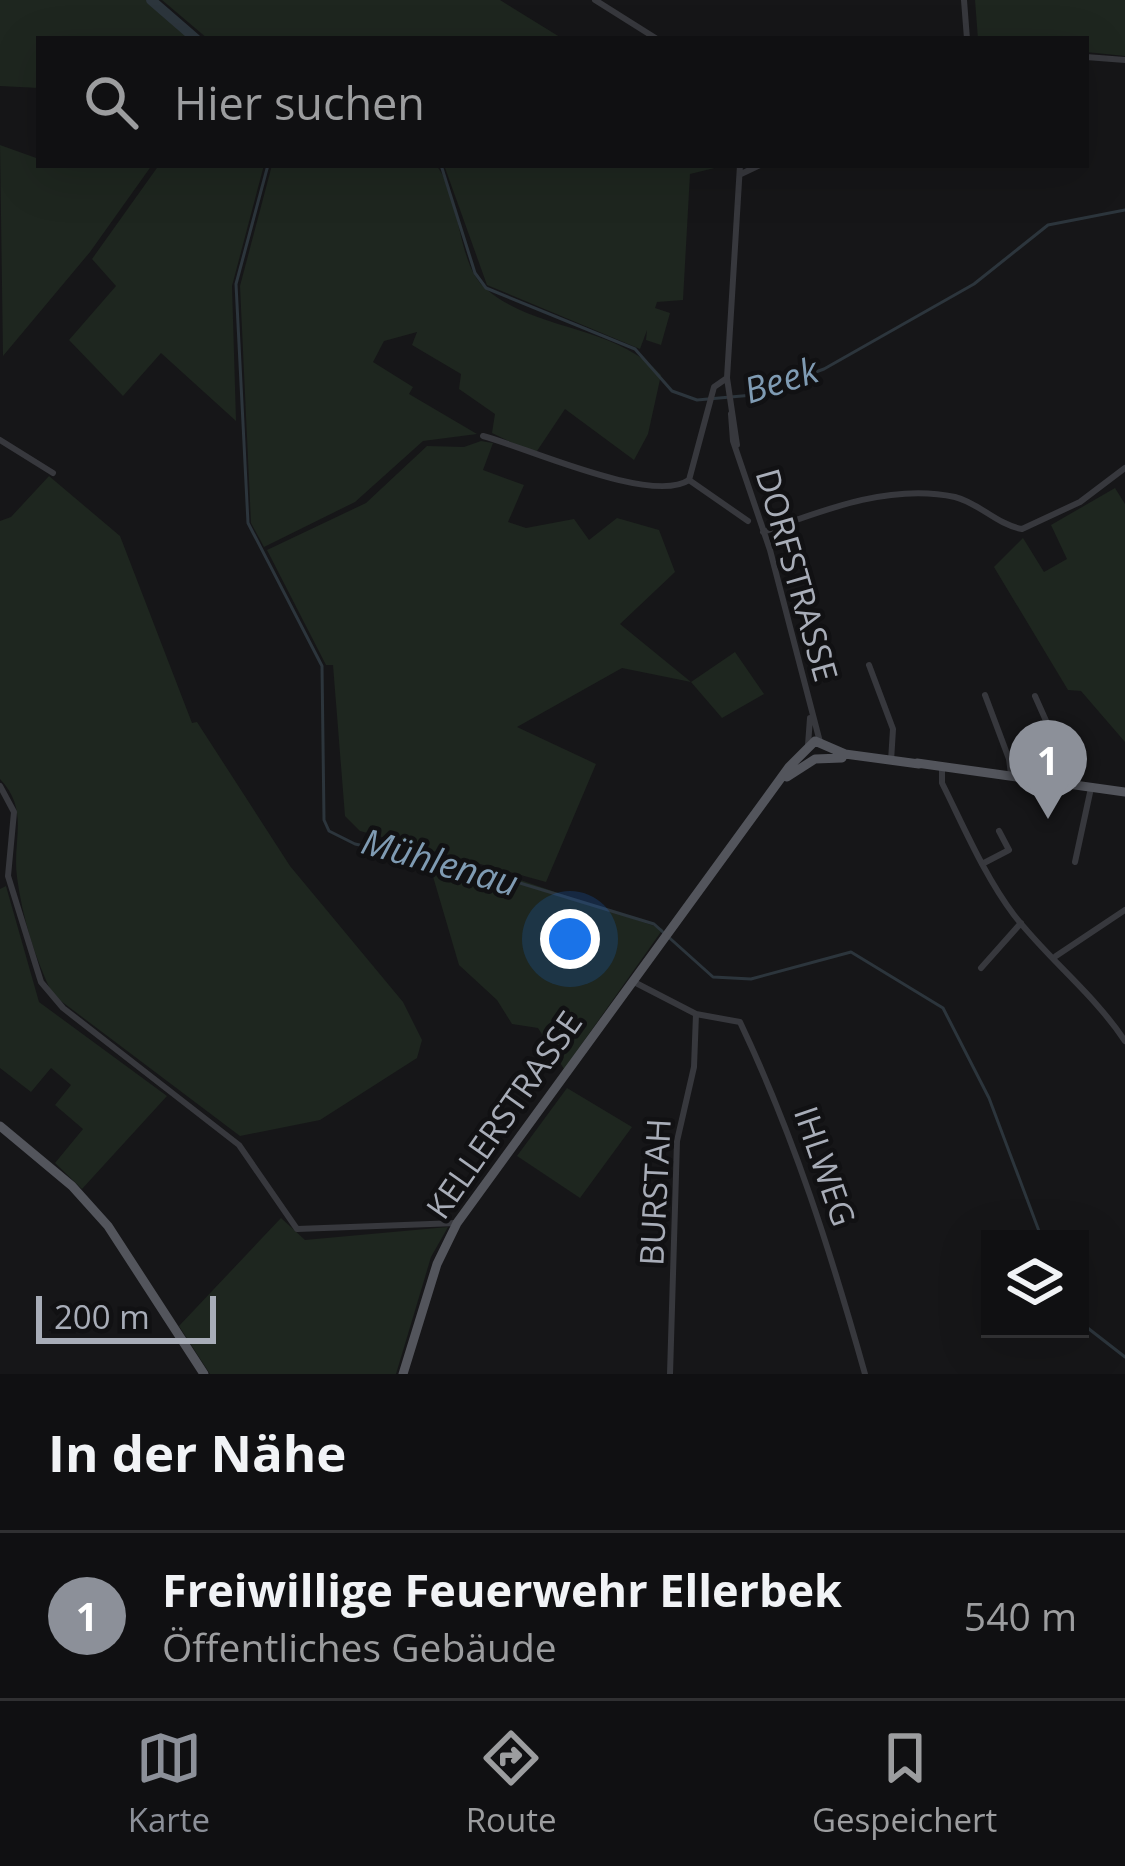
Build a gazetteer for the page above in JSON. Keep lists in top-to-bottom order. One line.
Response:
{"streets":{"main road":["KELLERSTRASSE"],"street":["DORFSTRASSE","IHLWEG","BURSTAH"]},"crossings":[["DORFSTRASSE","KELLERSTRASSE"],["IHLWEG","BURSTAH"]],"water":["Beek","Mühlenau"],"scale_bar":"200 m","page":{"search":"Hier suchen","pins":"1","scale":"200 m","heading":"In der Nähe","list":[{"mark":"1","name":"Freiwillige Feuerwehr Ellerbek","note":"Öffentliches Gebäude","value":"540 m"}],"nav":["Karte","Route","Gespeichert"]}}
